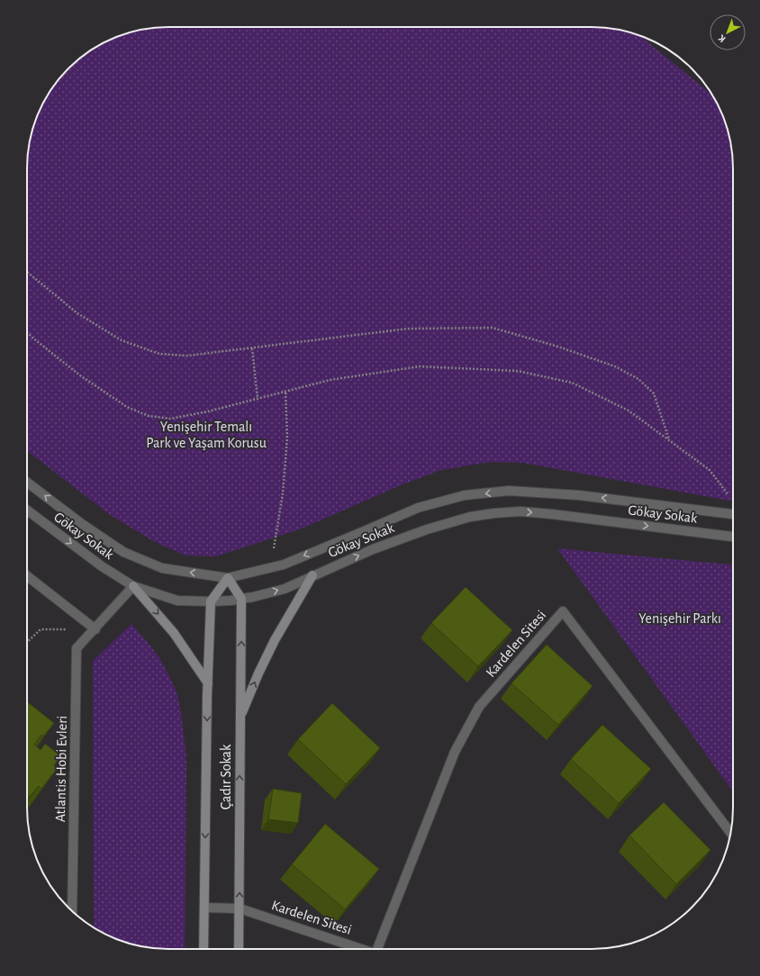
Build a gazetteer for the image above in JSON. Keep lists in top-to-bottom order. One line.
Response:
{"streets":{"street":["Gökay Sokak","Kardelen Sitesi","Atlantis Hobi Evleri","Çadır Sokak"]},"crossings":[["Gökay Sokak","Atlantis Hobi Evleri"],["Gökay Sokak","Çadır Sokak"],["Kardelen Sitesi","Çadır Sokak"]],"parks":["Yenişehir Temalı Park ve Yaşam Korusu","Yenişehir Parkı"],"north":"bottom left"}
